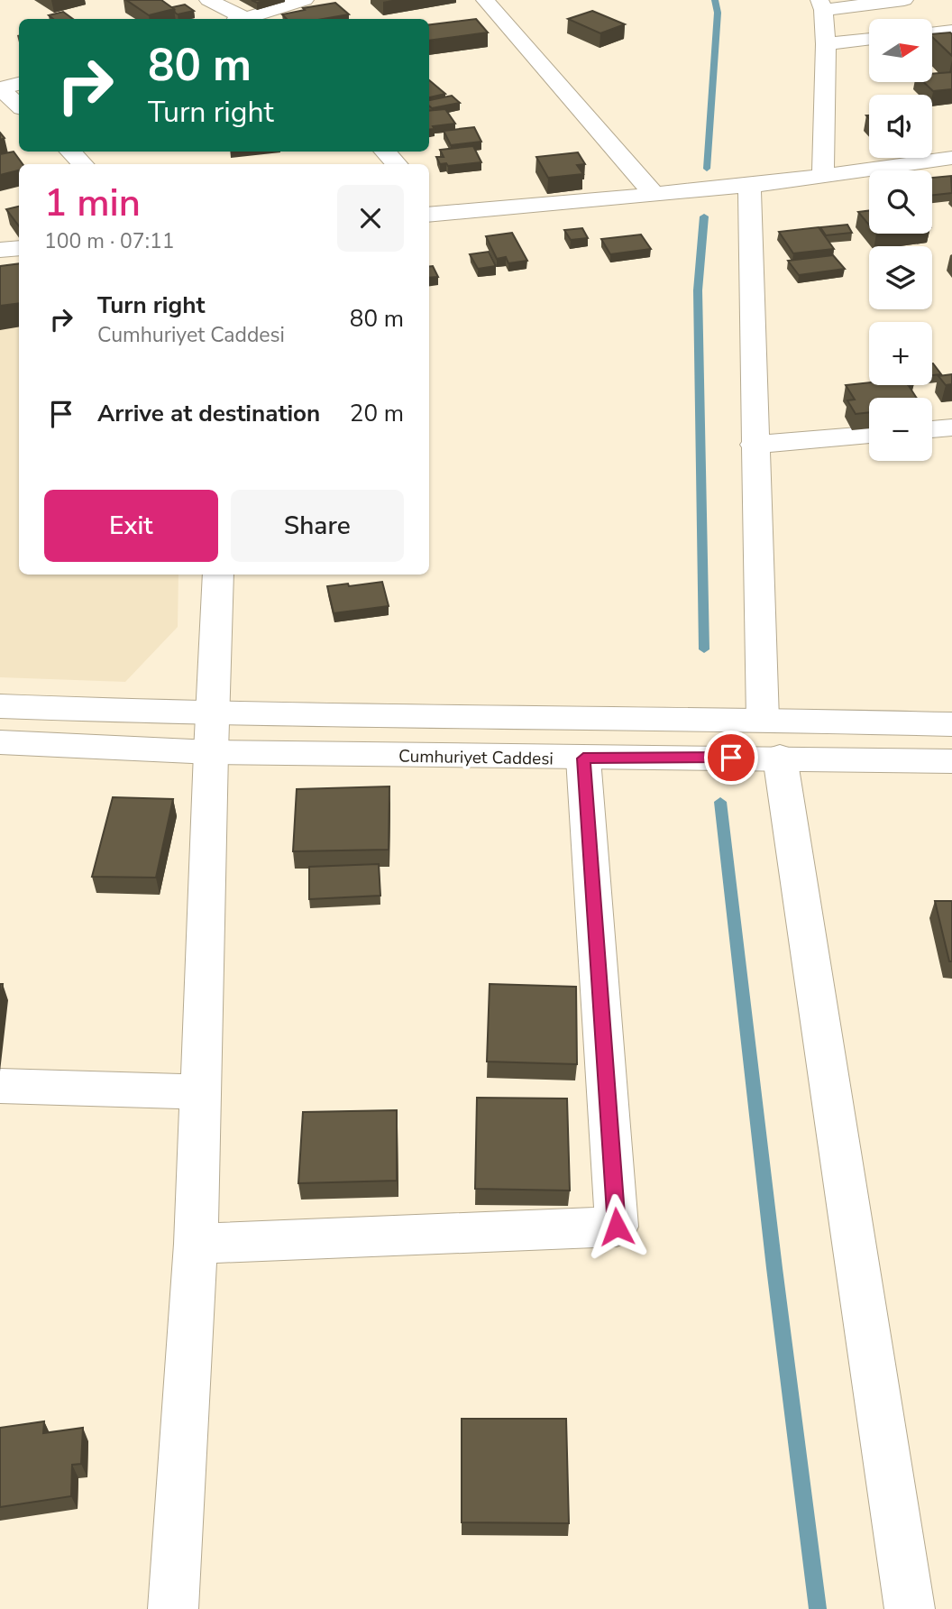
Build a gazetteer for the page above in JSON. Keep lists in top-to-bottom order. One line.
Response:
{"streets":{"street":["Cumhuriyet Caddesi"]},"north":"right","page":{"map_buttons":["+","−"],"turn":["80 m","Turn right"],"heading":["1 min","100 m · 07:11"],"list":[{"name":"Turn right","note":"Cumhuriyet Caddesi","value":"80 m"},{"name":"Arrive at destination","value":"20 m"}],"buttons":["Exit","Share"]}}
